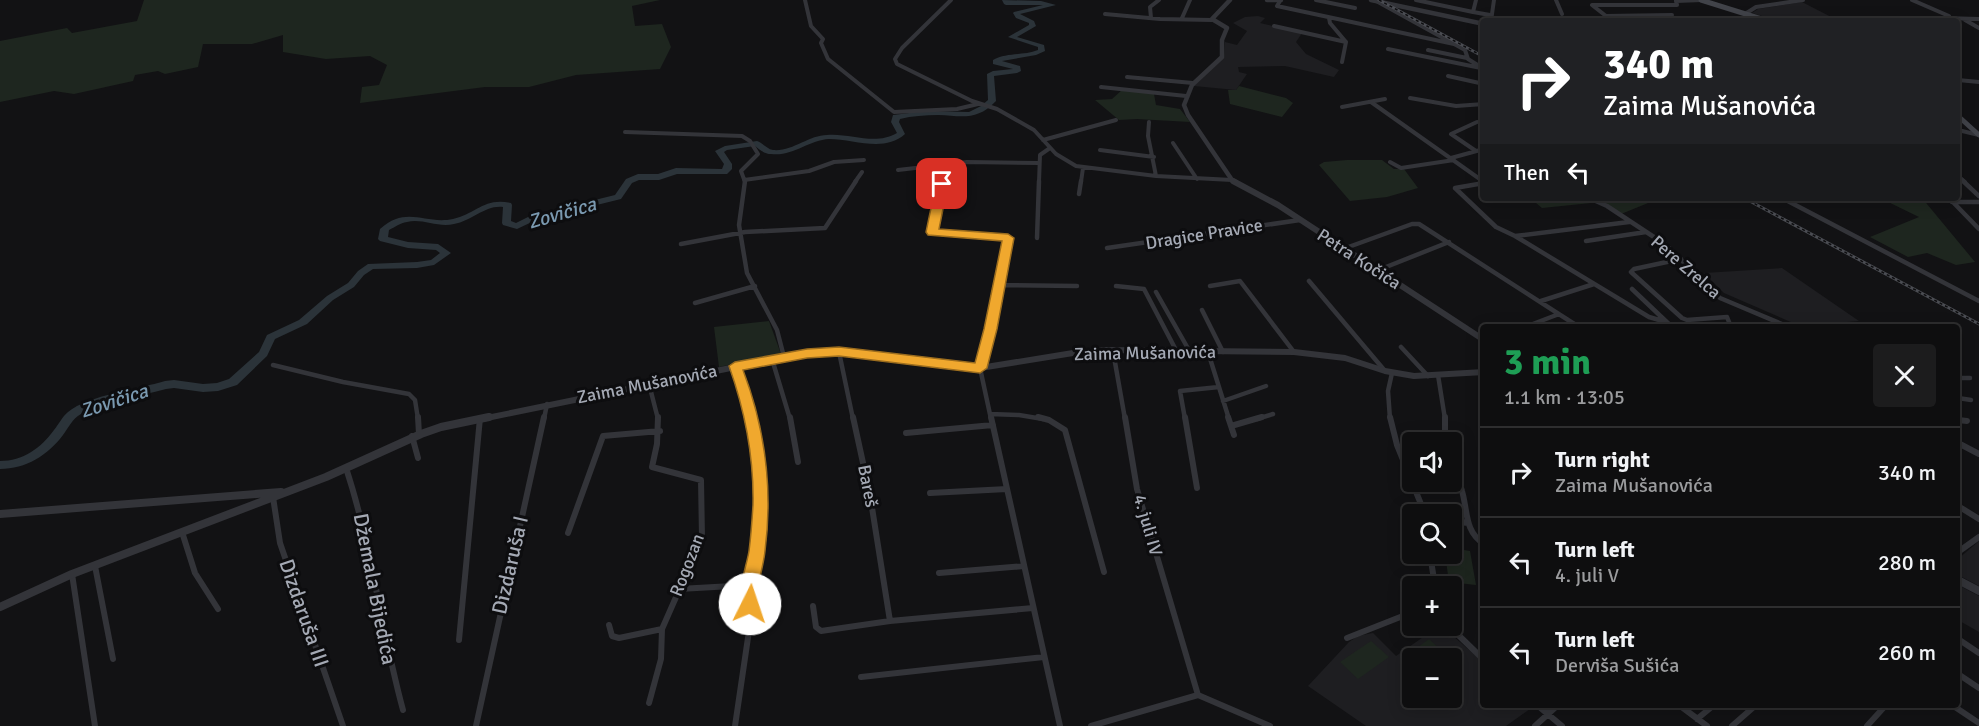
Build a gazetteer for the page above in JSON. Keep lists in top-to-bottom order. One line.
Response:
{"streets":{"street":["Dragice Pravice","Petra Kočića","Pere Zrelca","Zaima Mušanovića","Bareš","4. juli IV","Dizdaruša I","Rogozan","Džemala Bijedića","Dizdaruša III"]},"crossings":[["Dragice Pravice","Petra Kočića"],["Zaima Mušanovića","Bareš"],["Zaima Mušanovića","4. juli IV"],["Zaima Mušanovića","Dizdaruša I"],["Zaima Mušanovića","Rogozan"],["Zaima Mušanovića","Džemala Bijedića"]],"water":["Zovičica"],"page":{"turn":["340 m","Zaima Mušanovića"],"then":"Then","heading":["3 min","1.1 km · 13:05"],"list":[{"name":"Turn right","note":"Zaima Mušanovića","value":"340 m"},{"name":"Turn left","note":"4. juli V","value":"280 m"},{"name":"Turn left","note":"Derviša Sušića","value":"260 m"}],"map_buttons":["+","−"]}}
